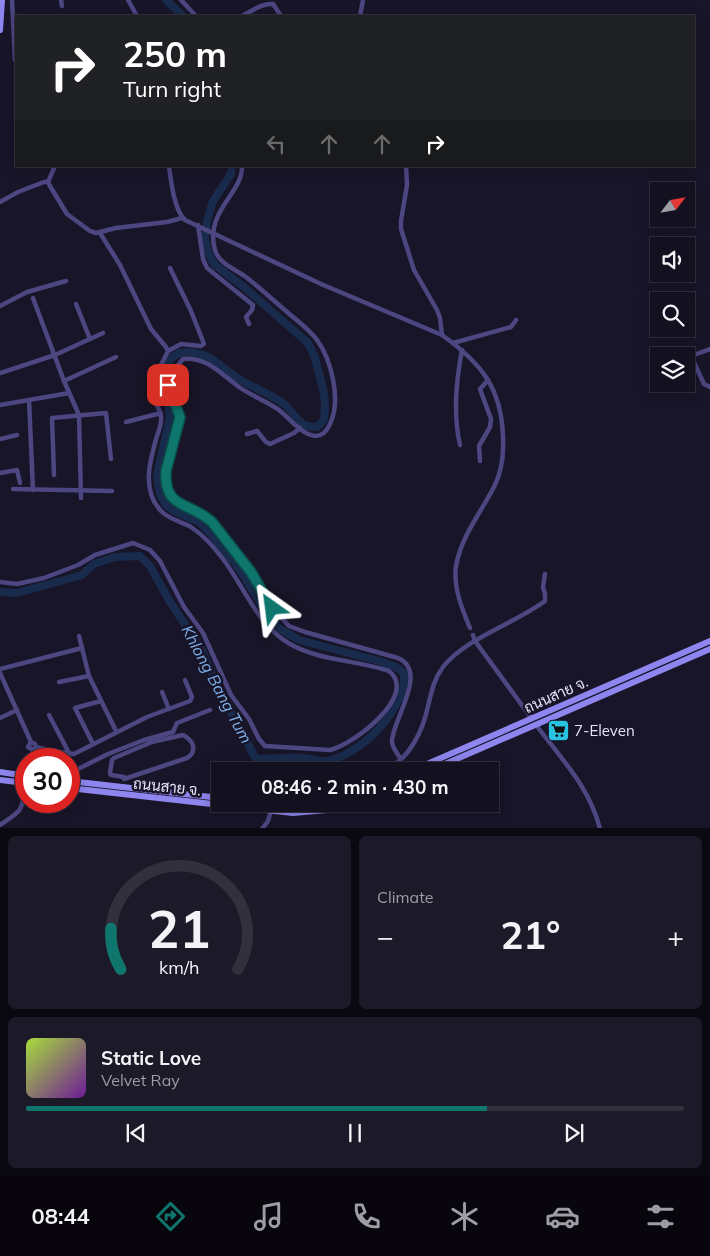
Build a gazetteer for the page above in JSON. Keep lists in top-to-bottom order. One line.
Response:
{"streets":{"main road":["ถนนสาย จ."]},"water":["Khlong Bang Tum"],"places":{"supermarket":["7-Eleven"]},"north":"top right","page":{"turn":["250 m","Turn right"],"limit":"30","trip":"08:46 · 2 min · 430 m","tile":"Climate","heat":["−","21°","+"],"song":["Static Love","Velvet Ray"],"tabs":"08:44","gauge":["21","km/h"]}}
